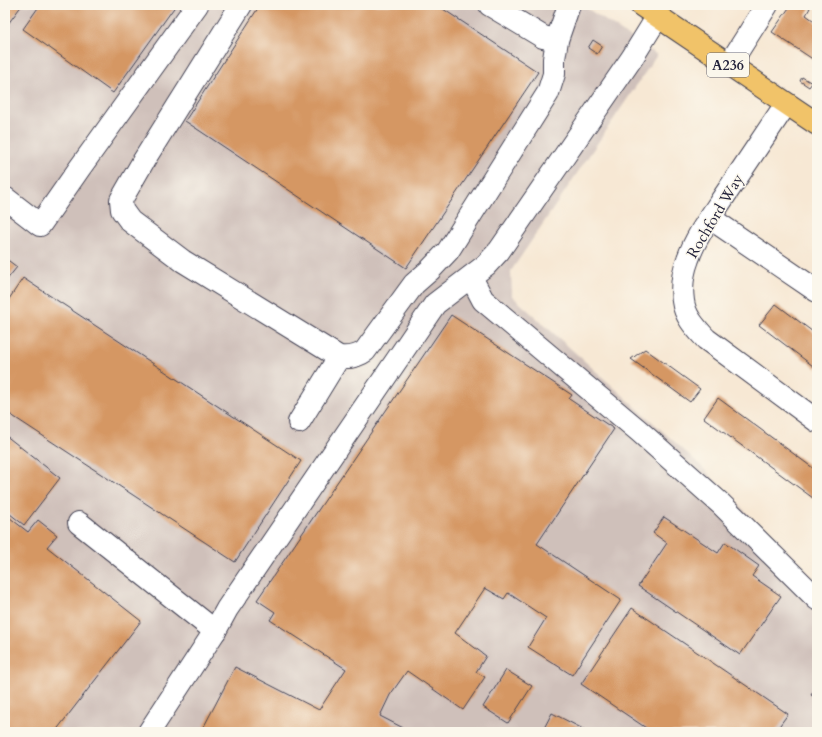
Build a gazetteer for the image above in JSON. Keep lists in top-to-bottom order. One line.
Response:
{"streets":{"main road":["A236"],"street":["Rochford Way"]},"crossings":[["A236","Rochford Way"]]}
